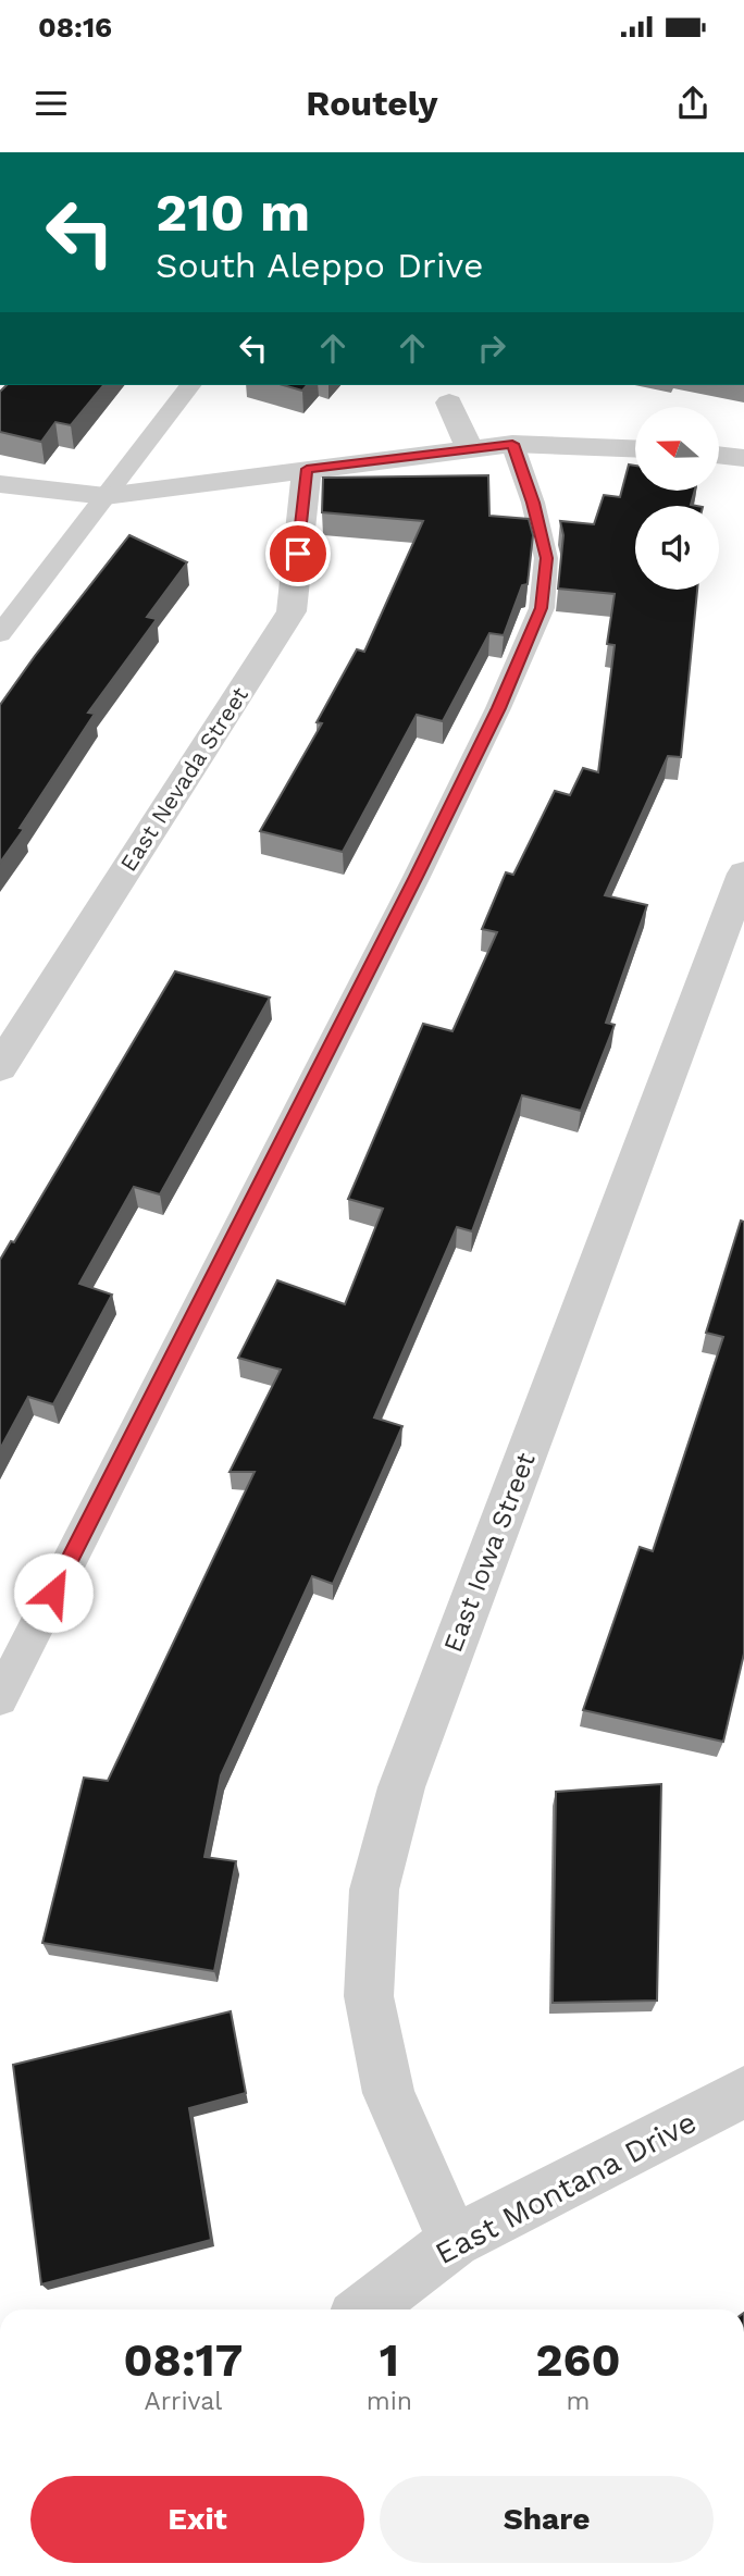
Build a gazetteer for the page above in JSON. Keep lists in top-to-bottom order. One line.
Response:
{"streets":{"street":["East Nevada Street","East Iowa Street","East Montana Drive"]},"crossings":[["East Iowa Street","East Montana Drive"]],"north":"left","page":{"status":"08:16","header":"Routely","turn":["210 m","South Aleppo Drive"],"eta":["08:17","Arrival","1","min","260","m"],"buttons":["Exit","Share"]}}
